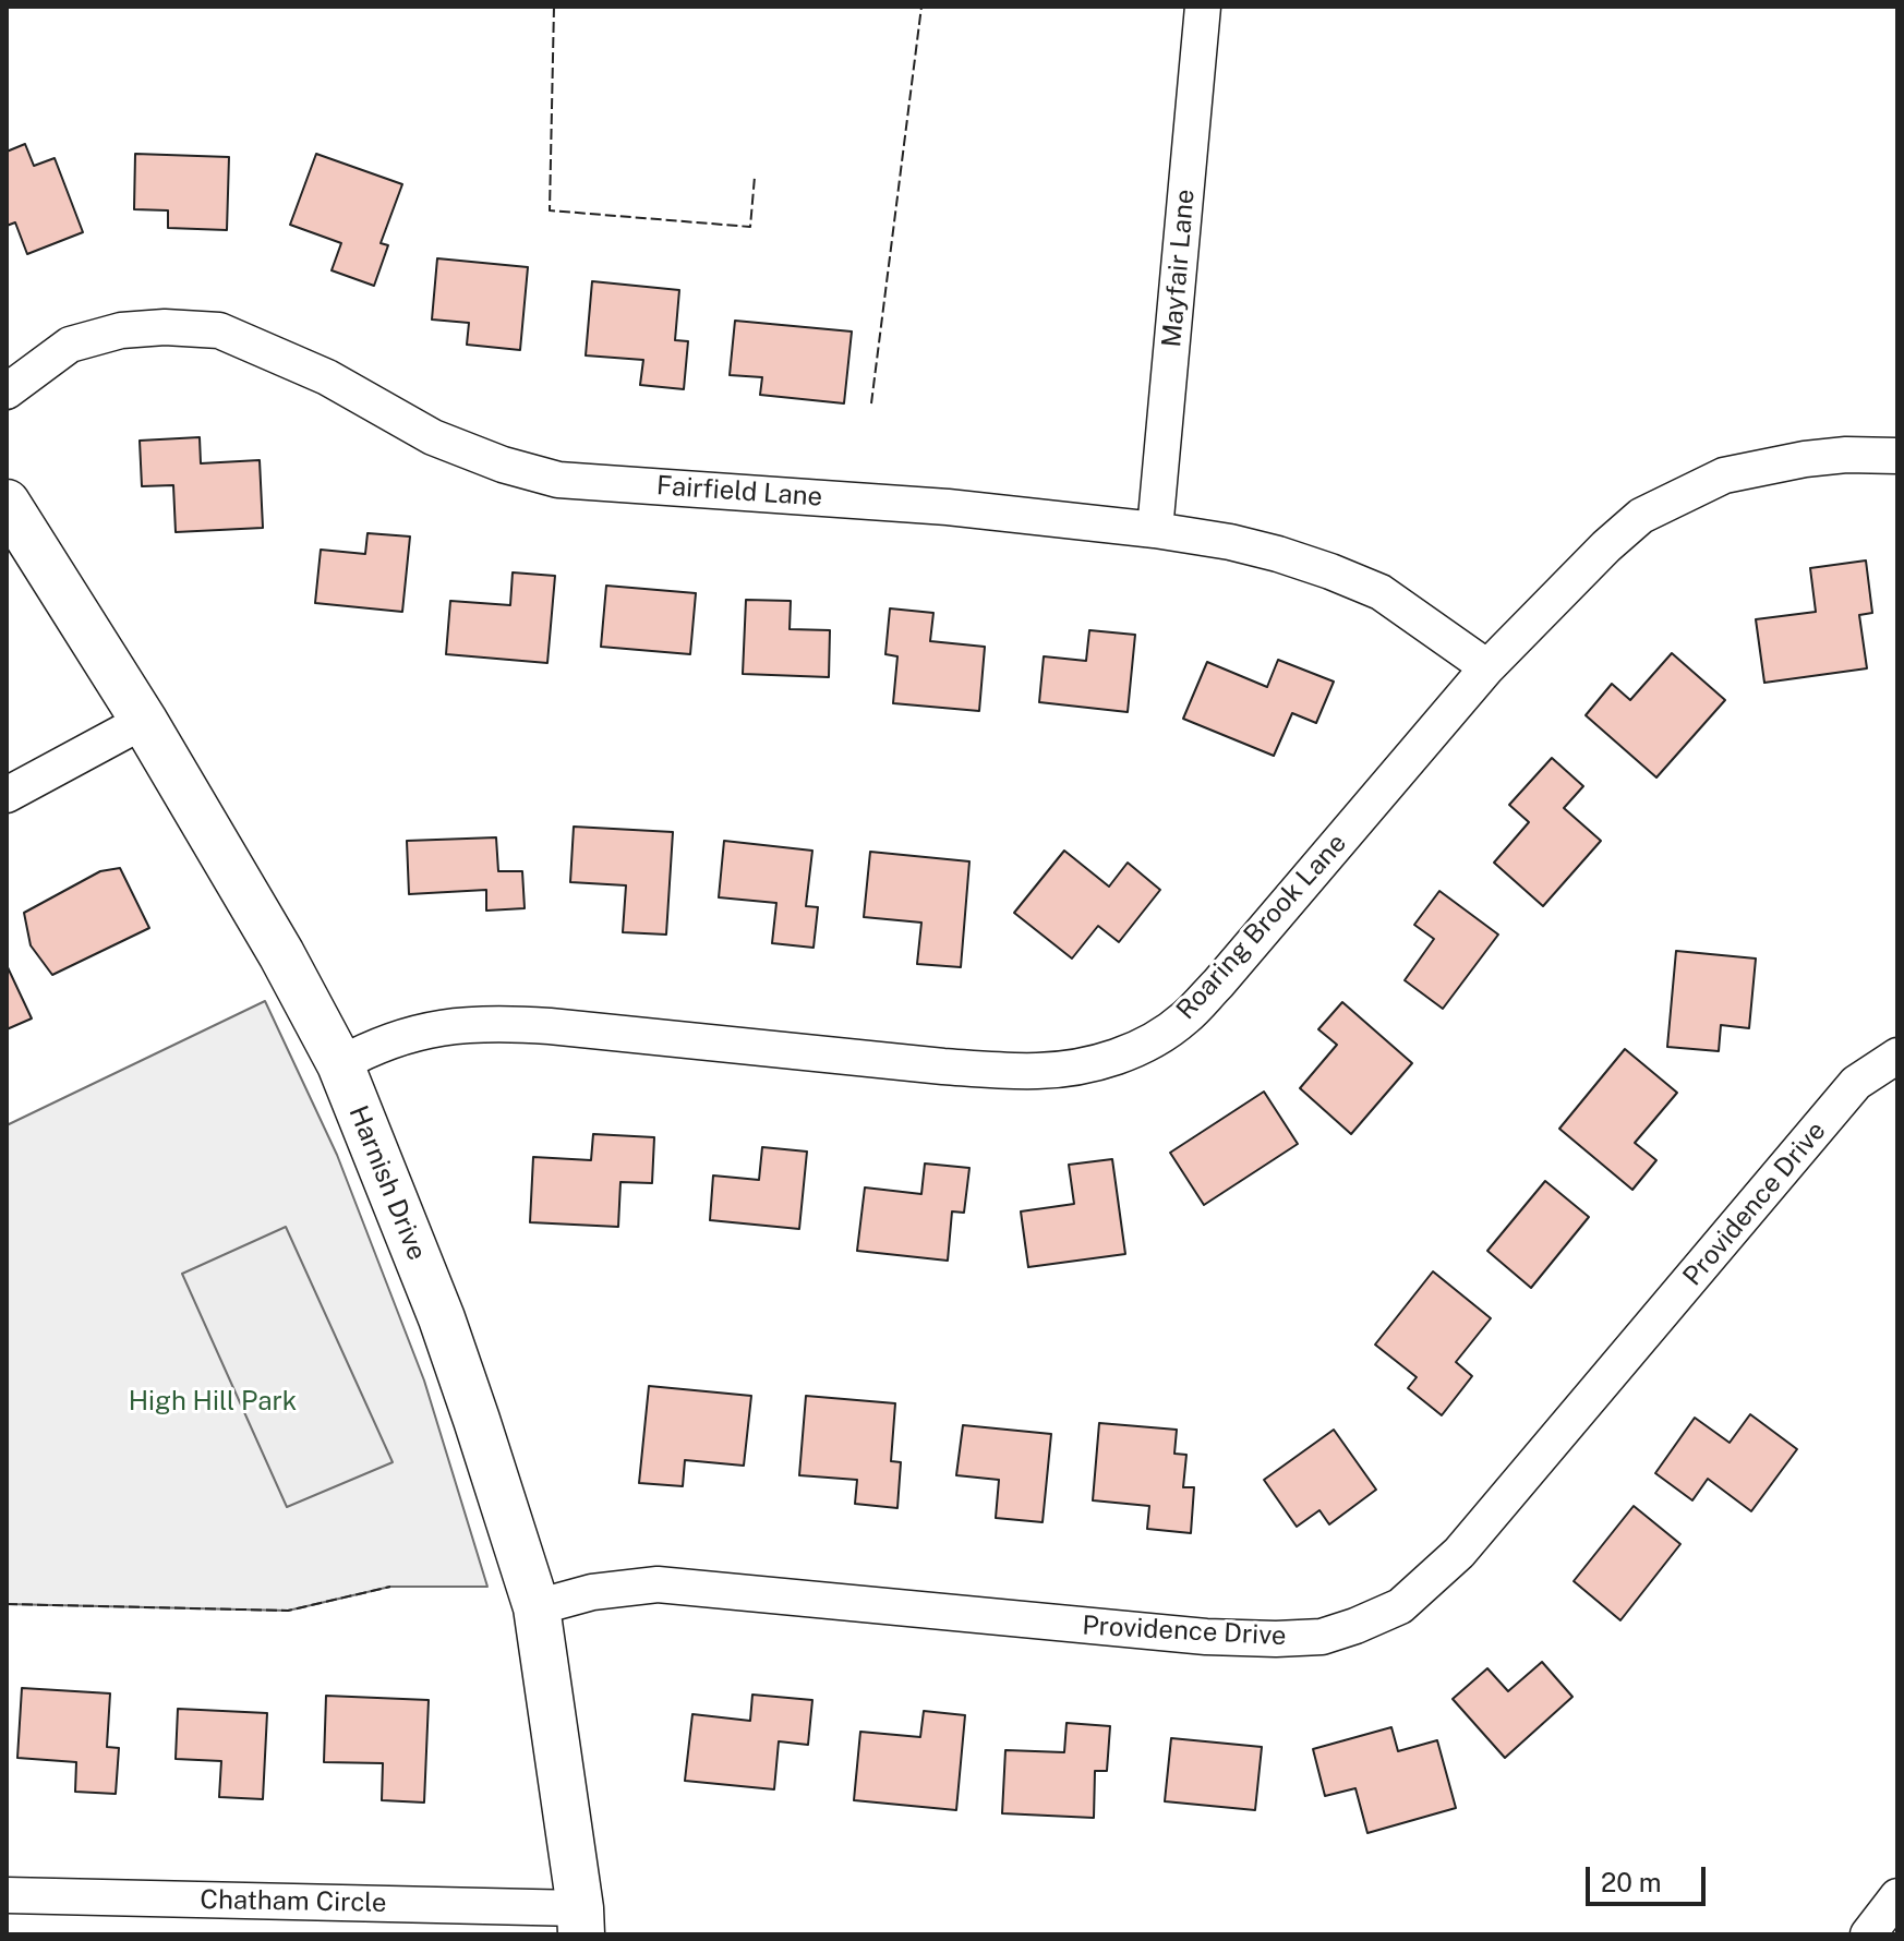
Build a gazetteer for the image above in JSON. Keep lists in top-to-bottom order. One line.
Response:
{"streets":{"street":["Mayfair Lane","Fairfield Lane","Roaring Brook Lane","Harnish Drive","Providence Drive","Chatham Circle"]},"crossings":[["Mayfair Lane","Fairfield Lane"],["Fairfield Lane","Roaring Brook Lane"],["Roaring Brook Lane","Harnish Drive"],["Harnish Drive","Providence Drive"],["Harnish Drive","Chatham Circle"]],"parks":["High Hill Park"],"scale_bar":"20 m"}
